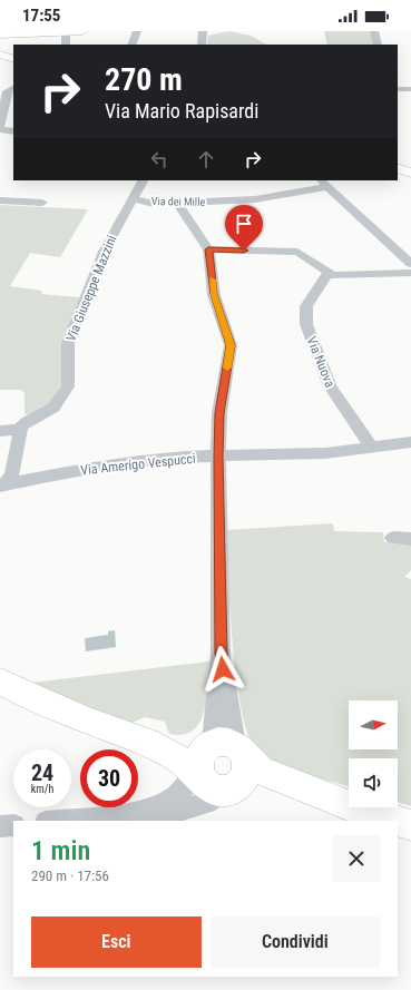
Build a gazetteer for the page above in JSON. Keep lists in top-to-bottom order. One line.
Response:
{"streets":{"street":["Via dei Mille","Via Giuseppe Mazzini","Via Nuova","Via Amerigo Vespucci"]},"crossings":[["Via dei Mille","Via Giuseppe Mazzini"],["Via Nuova","Via Amerigo Vespucci"]],"north":"right","page":{"status":"17:55","turn":["270 m","Via Mario Rapisardi"],"speed":"24 km/h","limit":"30","heading":["1 min","290 m · 17:56"],"buttons":["Esci","Condividi"]}}
